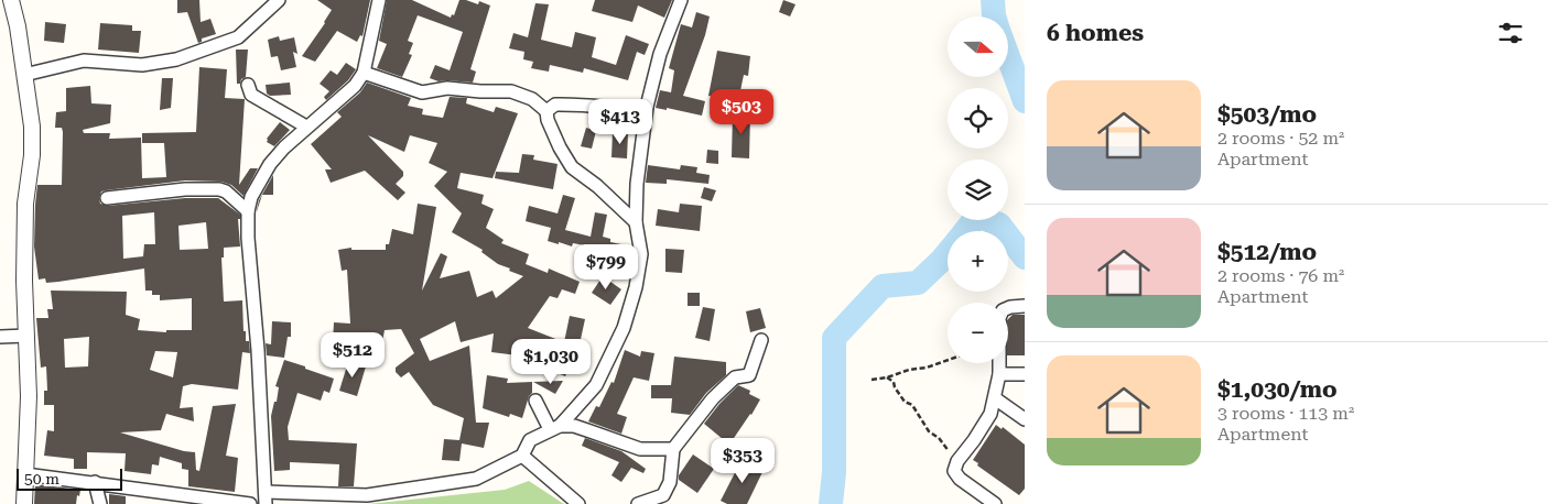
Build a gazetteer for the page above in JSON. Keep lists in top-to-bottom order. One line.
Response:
{"scale_bar":"50 m","north":"right","page":{"heading":"6 homes","map_buttons":["+","−"],"list":[{"name":"$503/mo","note":"2 rooms · 52 m² · Apartment"},{"name":"$512/mo","note":"2 rooms · 76 m² · Apartment"},{"name":"$1,030/mo","note":"3 rooms · 113 m² · Apartment"}],"price":["$503","$413","$799","$512","$1,030","$353"],"scale":"50 m"}}
